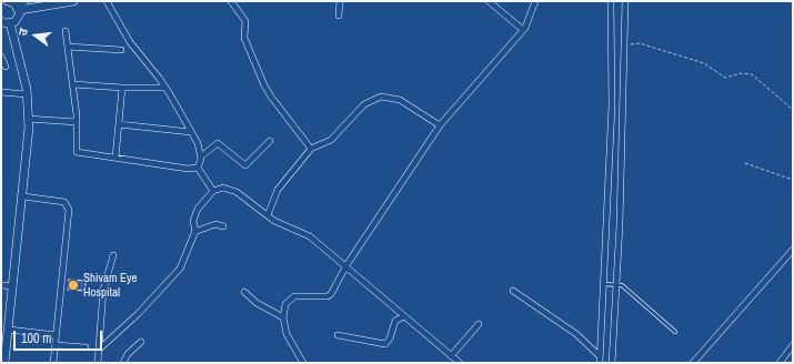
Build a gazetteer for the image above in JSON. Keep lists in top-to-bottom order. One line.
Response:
{"places":["Shivam Eye Hospital"],"scale_bar":"100 m","north":"left"}
